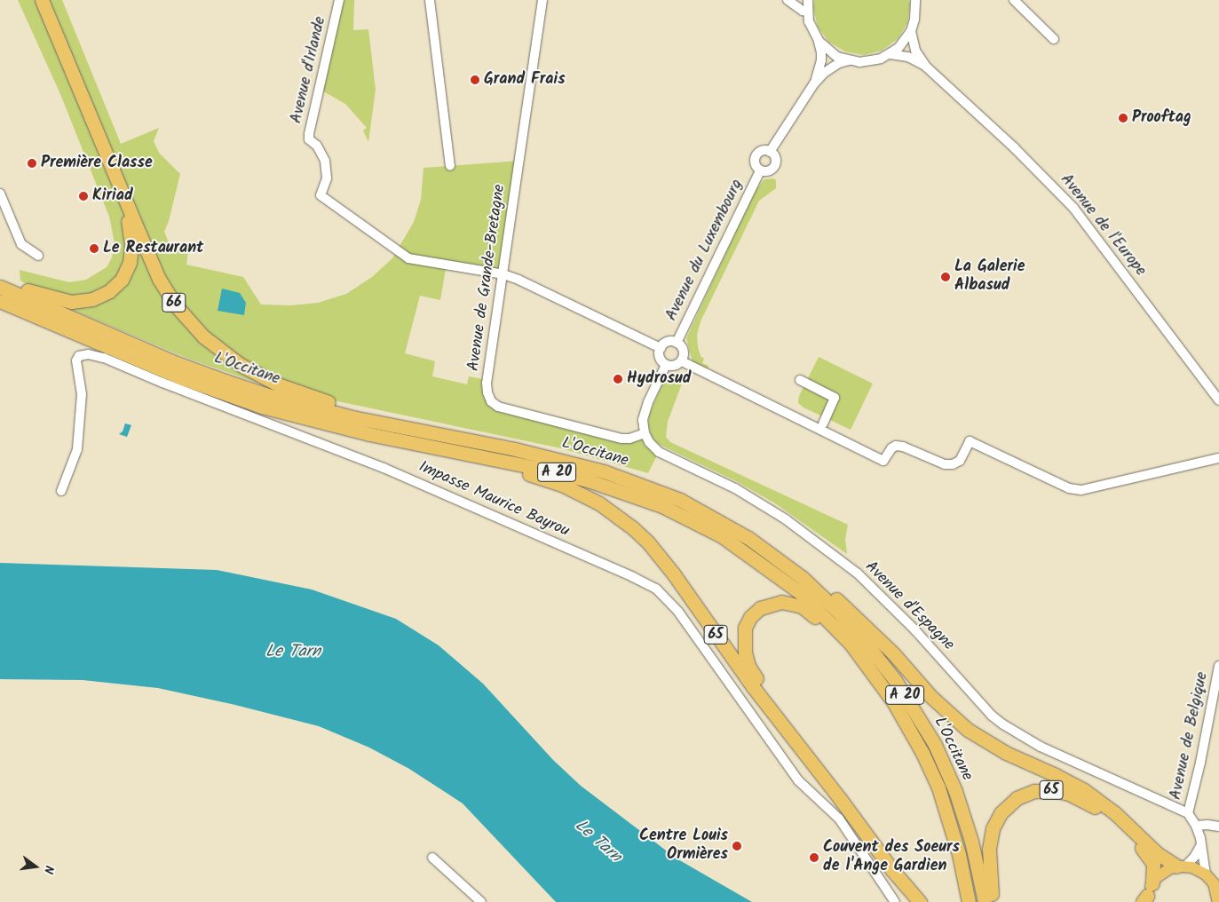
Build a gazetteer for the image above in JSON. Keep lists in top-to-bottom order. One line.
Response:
{"streets":{"highway":["66","L'Occitane","A 20","65"],"street":["Avenue d'Irlande","Avenue de l'Europe","Avenue du Luxembourg","Avenue de Grande-Bretagne","Impasse Maurice Bayrou","Avenue d'Espagne","Avenue de Belgique"]},"crossings":[["Avenue d'Irlande","Avenue du Luxembourg"],["Avenue d'Irlande","Avenue de Grande-Bretagne"],["Avenue de Grande-Bretagne","Avenue d'Espagne"],["66","L'Occitane"],["L'Occitane","65"],["Avenue d'Espagne","Avenue de Belgique"]],"water":["Le Tarn"],"places":["Grand Frais","Prooftag","Première Classe","Kiriad","Le Restaurant","La Galerie Albasud","Hydrosud","Centre Louis Ormières","Couvent des Soeurs de l'Ange Gardien"],"north":"right"}
